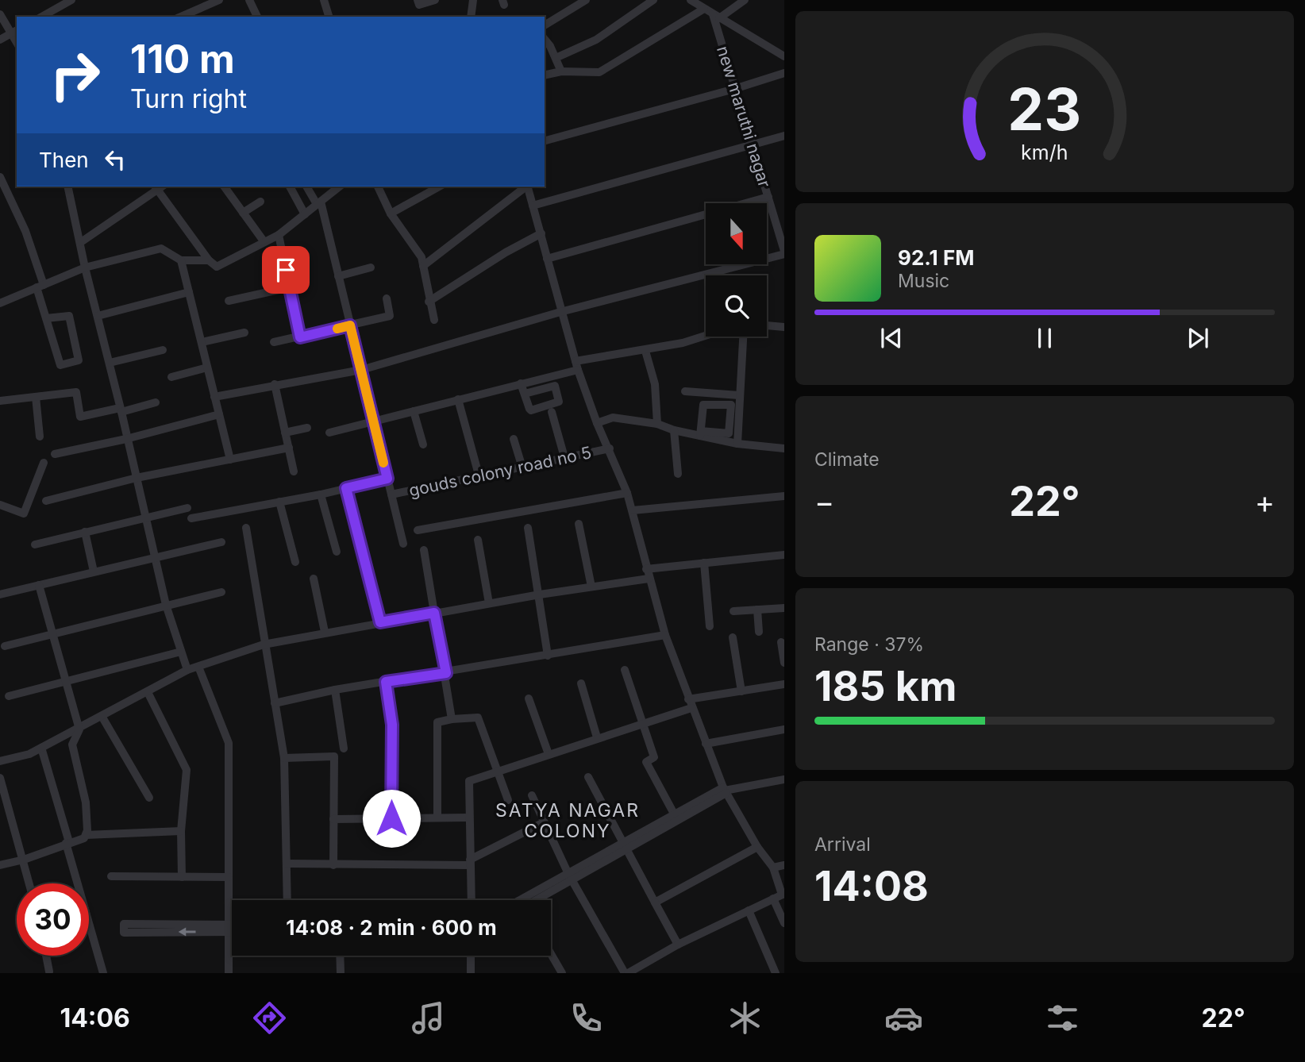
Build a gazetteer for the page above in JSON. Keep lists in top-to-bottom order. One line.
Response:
{"streets":{"street":["new maruthi nagar","gouds colony road no 5"]},"districts":["SATYA NAGAR COLONY"],"north":"bottom","page":{"turn":["110 m","Turn right"],"then":"Then","song":["92.1 FM","Music"],"tile":["Climate",["Range · 37%","185 km"],["Arrival","14:08"]],"heat":["−","22°","+"],"limit":"30","trip":"14:08 · 2 min · 600 m","tabs":["14:06","22°"],"gauge":["23","km/h"]}}
